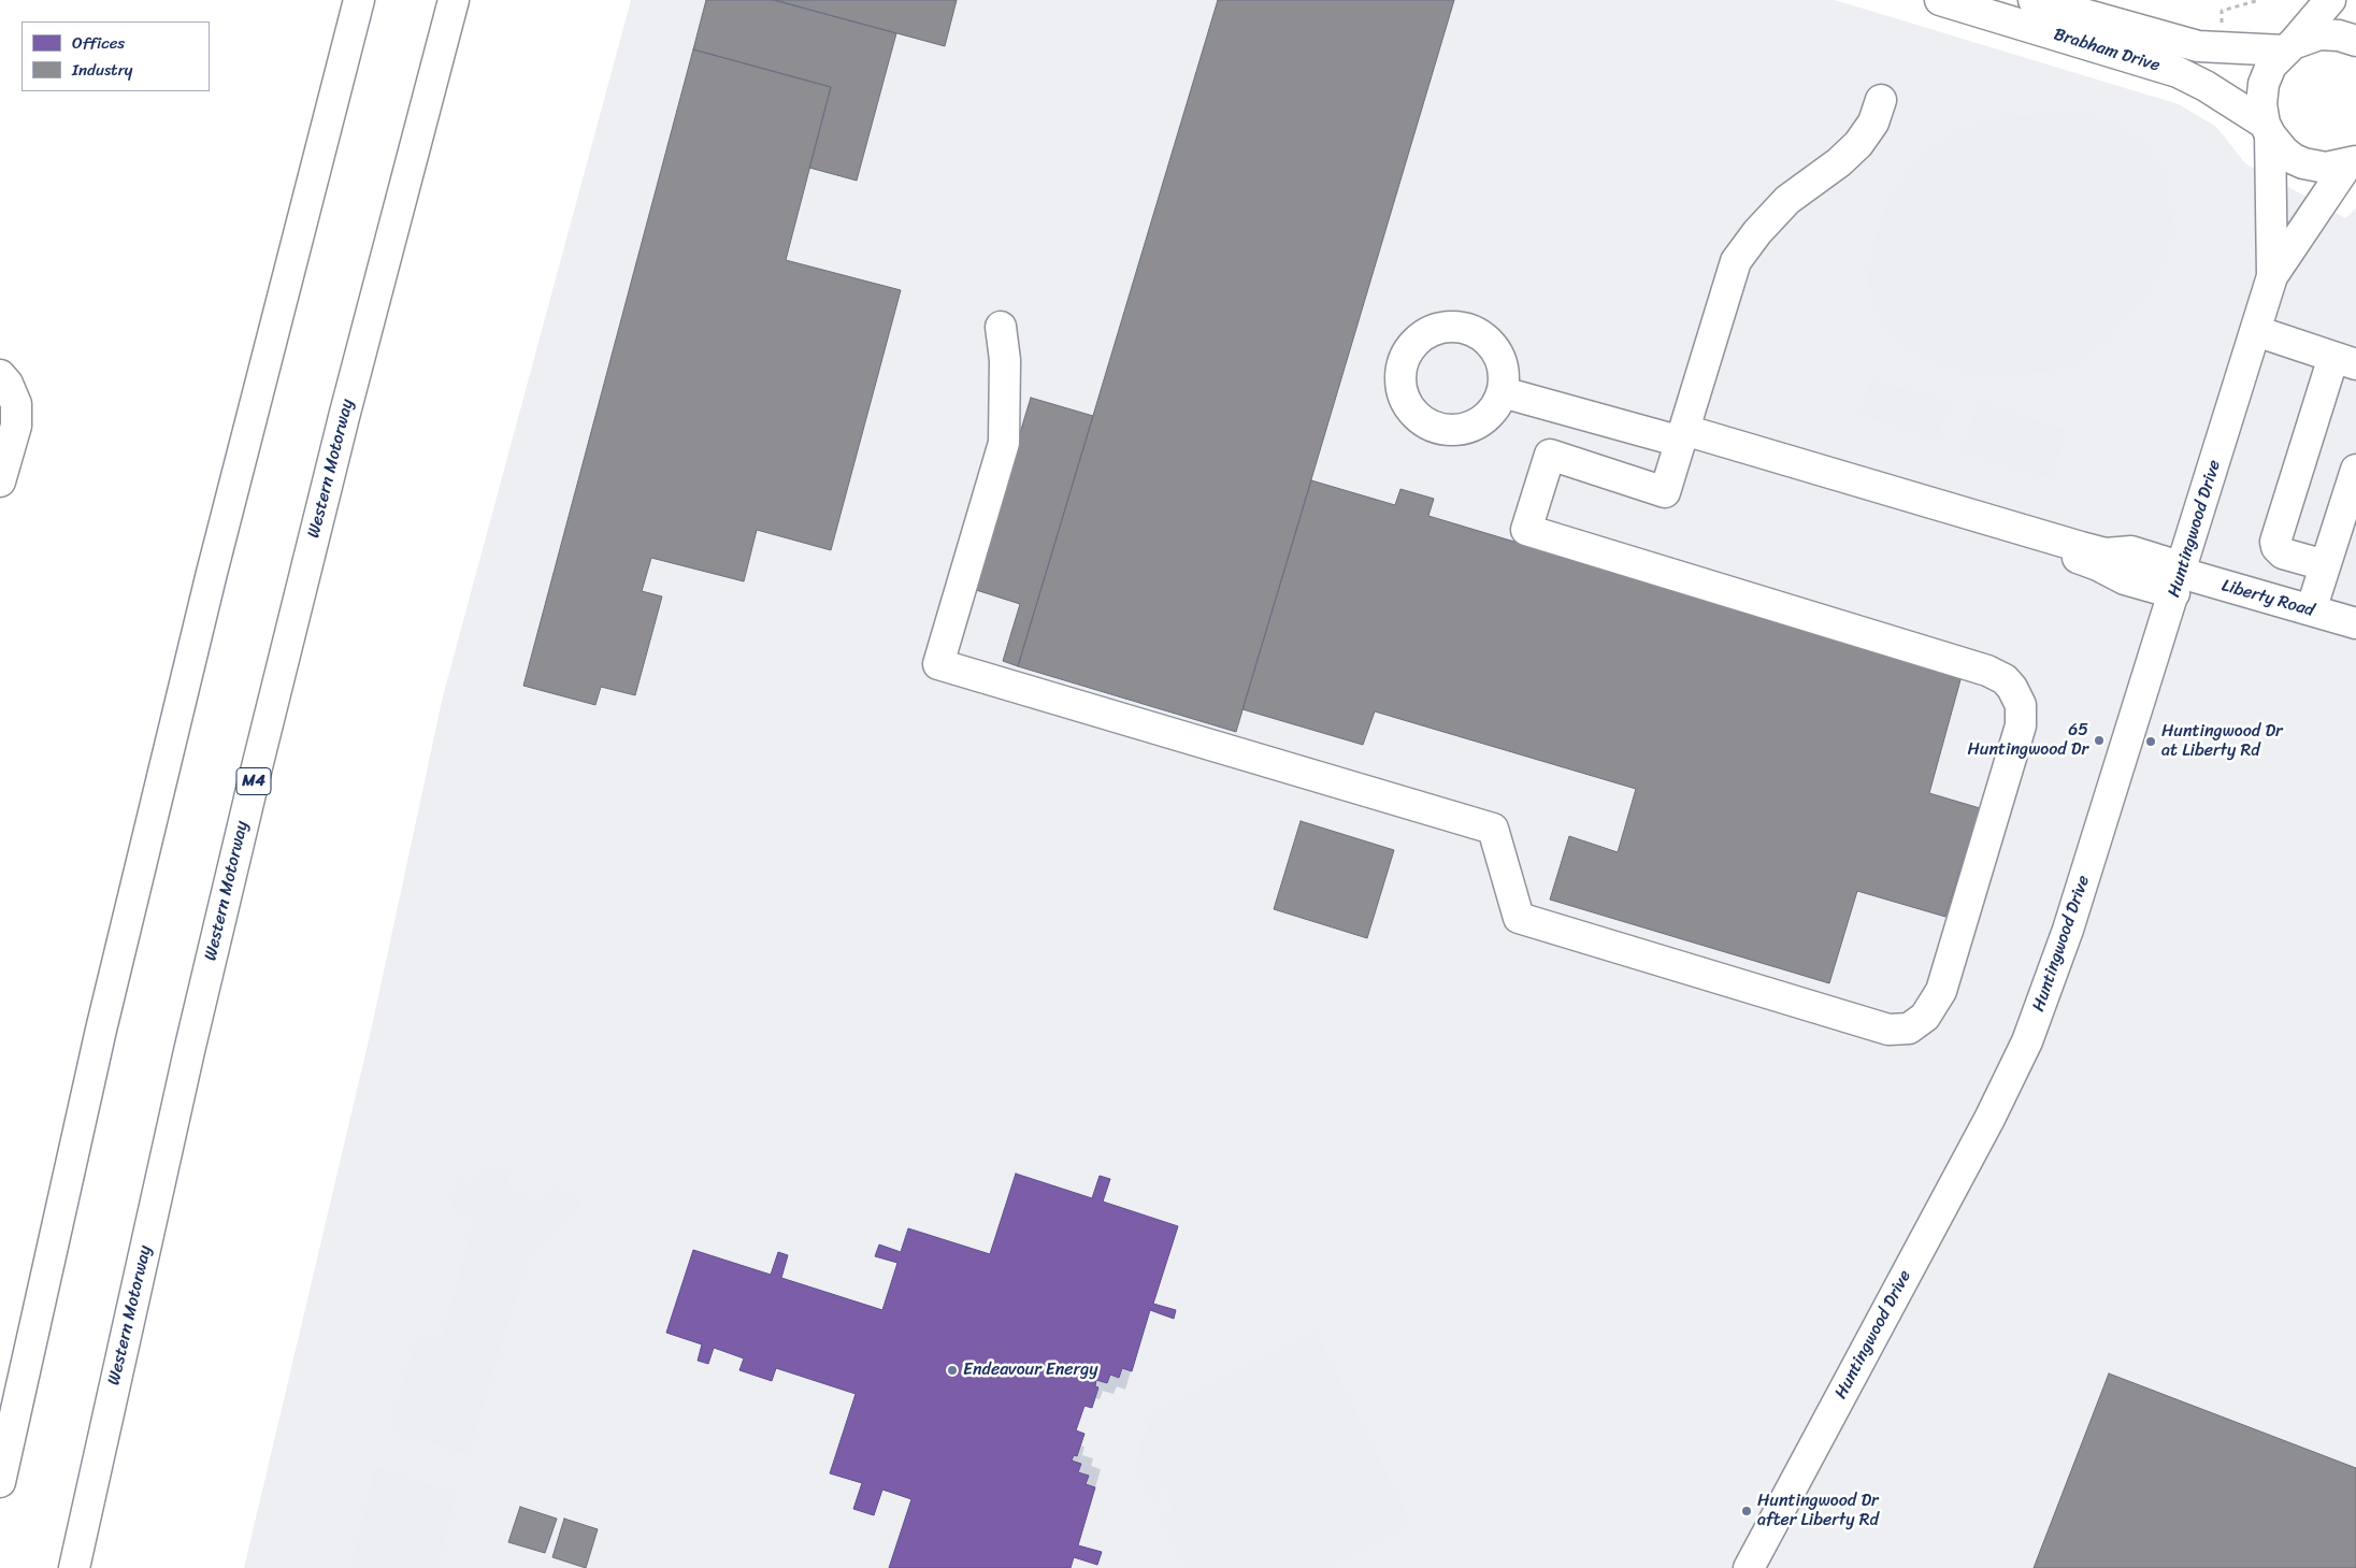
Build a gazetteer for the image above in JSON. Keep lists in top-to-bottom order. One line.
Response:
{"streets":{"main road":["Brabham Drive","Western Motorway","Huntingwood Drive","Liberty Road","M4"]},"crossings":[["Brabham Drive","Huntingwood Drive"],["Huntingwood Drive","Liberty Road"]],"places":["65 Huntingwood Dr","Huntingwood Dr at Liberty Rd","Endeavour Energy","Huntingwood Dr after Liberty Rd"],"legend":["Offices","Industry"]}
